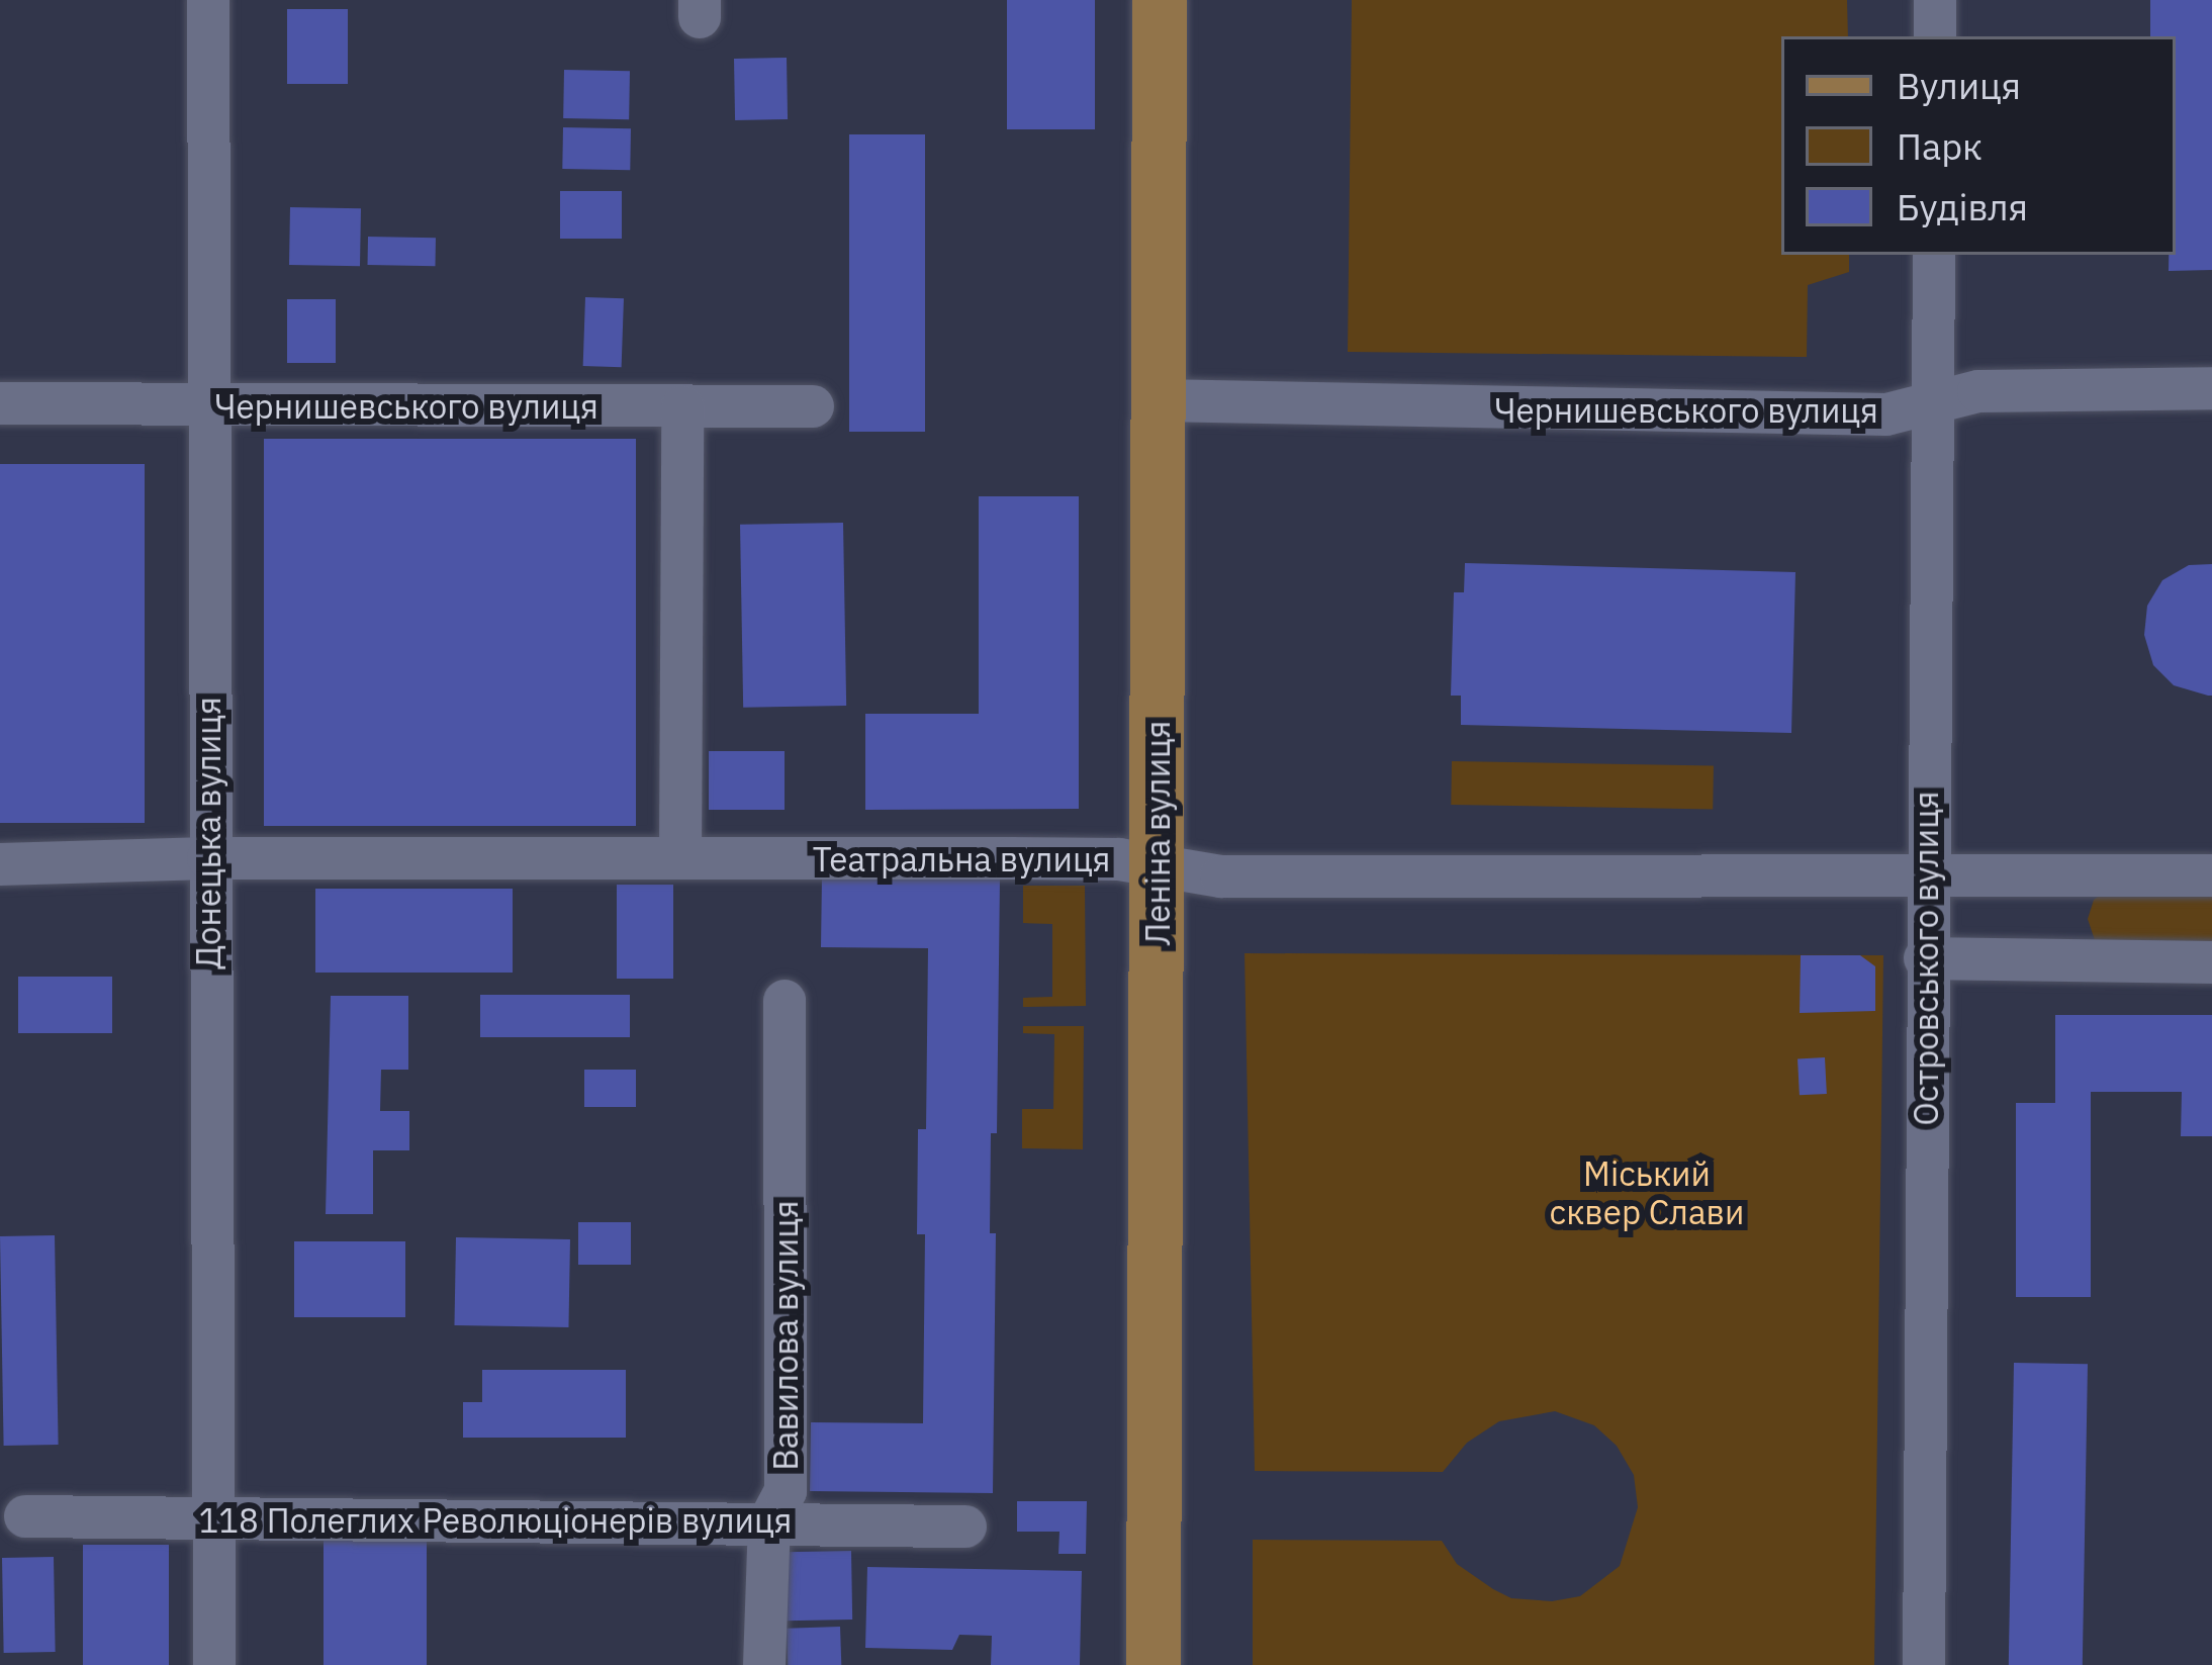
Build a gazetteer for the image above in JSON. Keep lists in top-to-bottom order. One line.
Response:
{"streets":{"main road":["Леніна вулиця"],"street":["Чернишевського вулиця","Донецька вулиця","Театральна вулиця","Островського вулиця","Вавилова вулиця","118 Полеглих Революціонерів вулиця"]},"crossings":[["Чернишевського вулиця","Донецька вулиця"],["Чернишевського вулиця","Леніна вулиця"],["Чернишевського вулиця","Островського вулиця"],["Донецька вулиця","Театральна вулиця"],["Донецька вулиця","118 Полеглих Революціонерів вулиця"],["Леніна вулиця","Театральна вулиця"],["Театральна вулиця","Островського вулиця"],["Вавилова вулиця","118 Полеглих Революціонерів вулиця"]],"parks":["Міський сквер Слави"],"legend":["Вулиця","Парк","Будівля"]}
